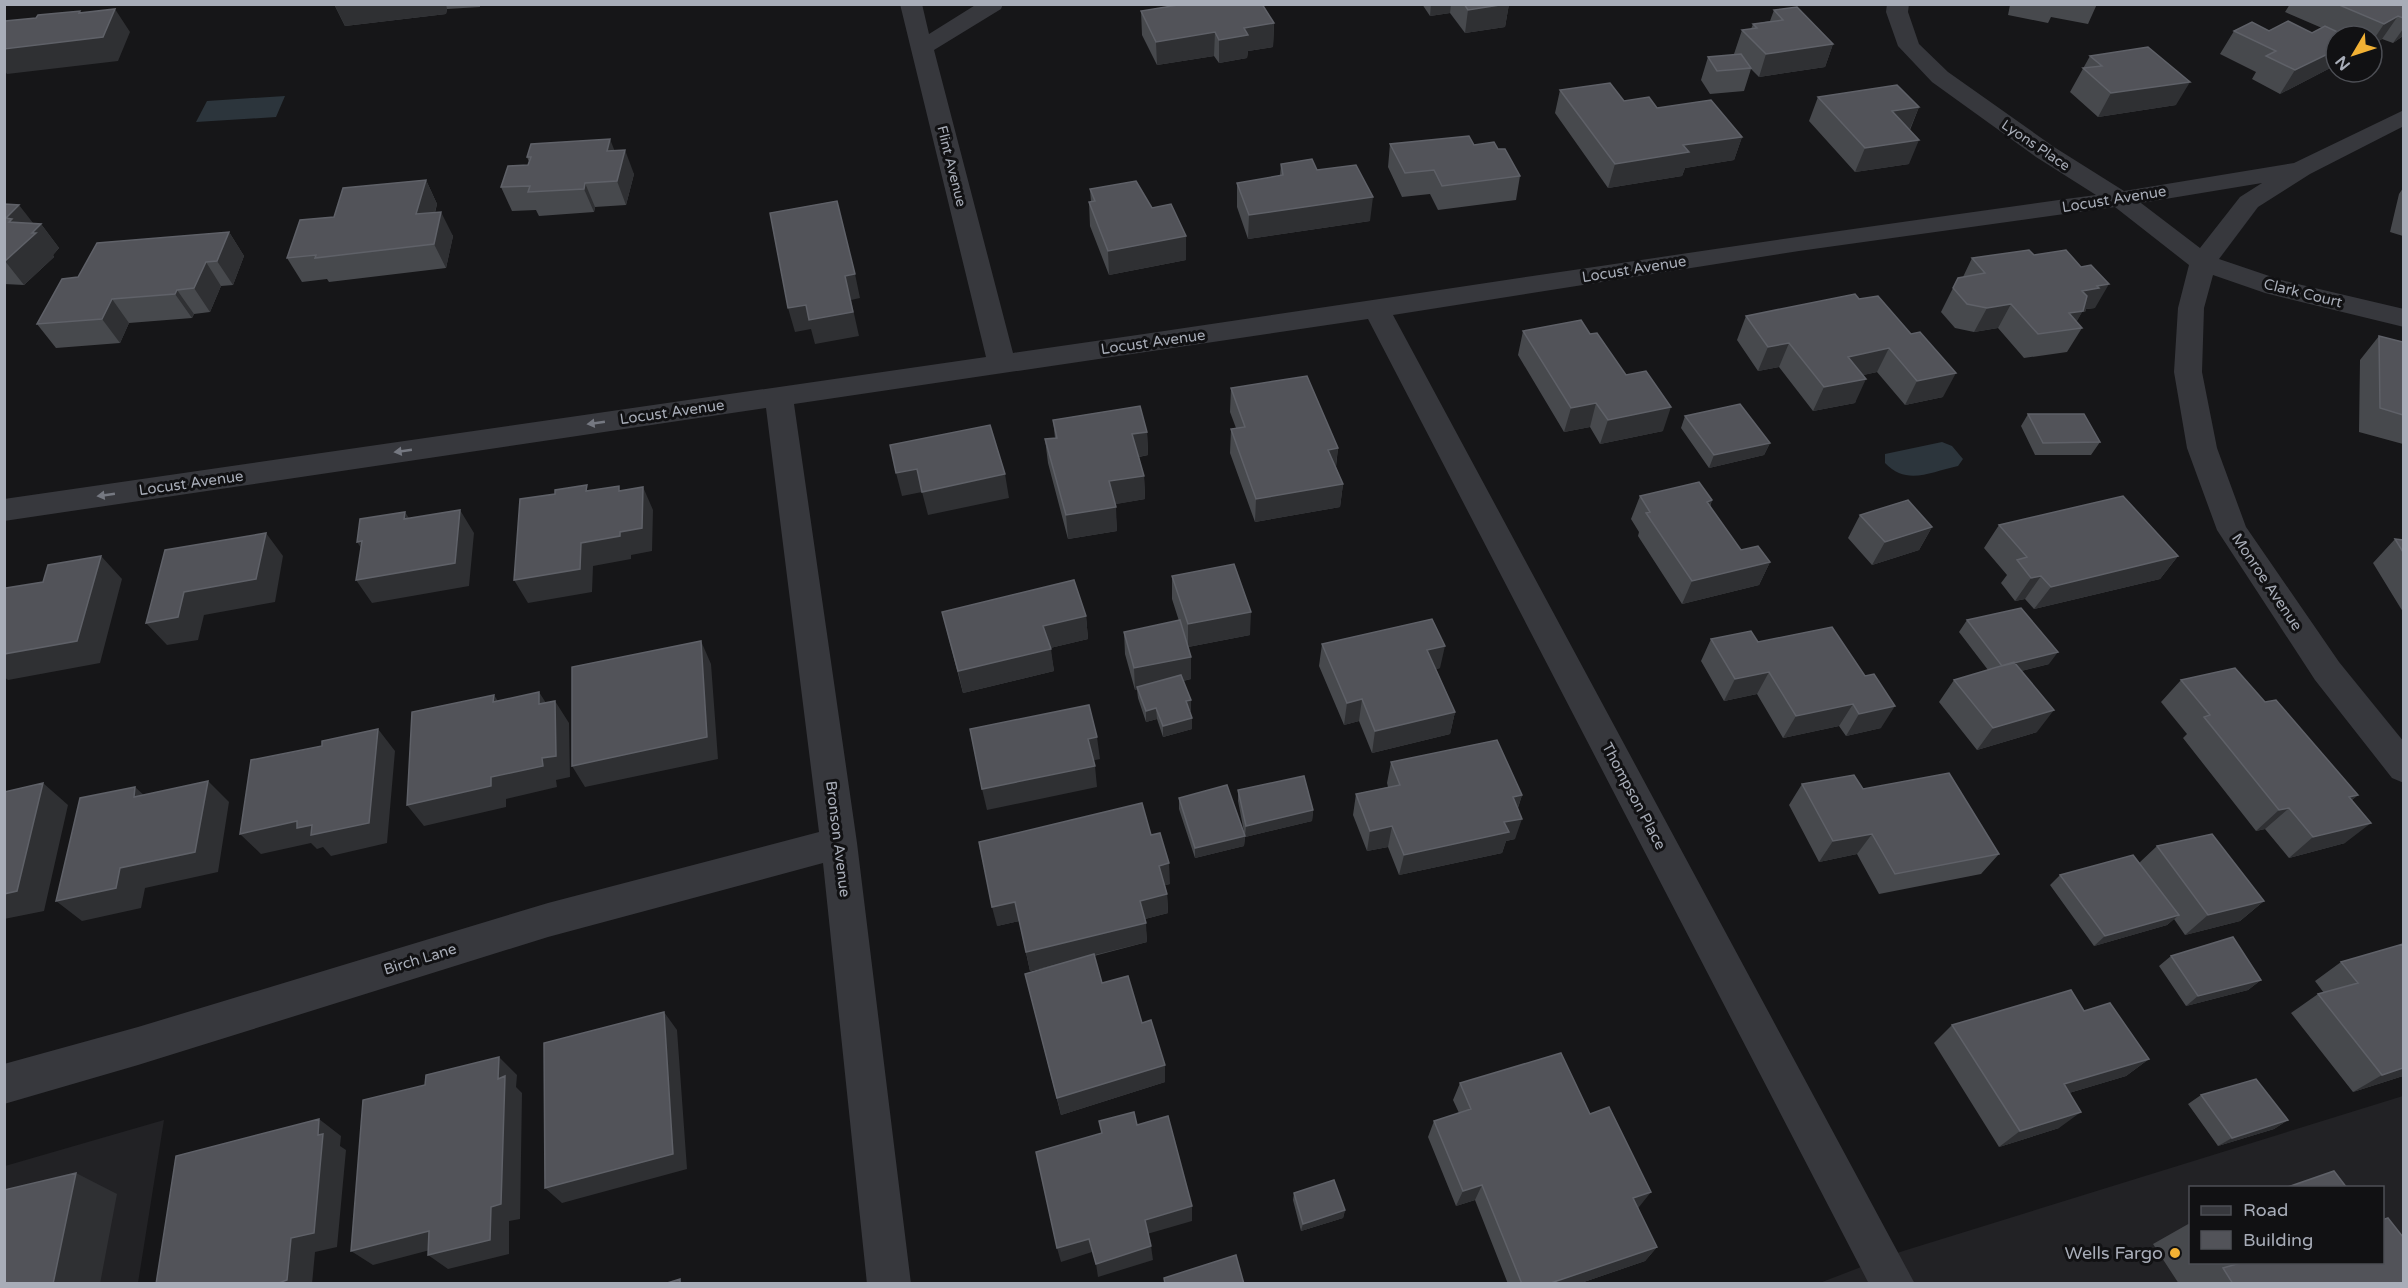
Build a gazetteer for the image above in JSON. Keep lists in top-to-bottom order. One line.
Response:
{"streets":{"street":["Lyons Place","Flint Avenue","Locust Avenue","Clark Court","Monroe Avenue","Thompson Place","Bronson Avenue","Birch Lane"]},"crossings":[["Lyons Place","Locust Avenue"],["Lyons Place","Clark Court"],["Lyons Place","Monroe Avenue"],["Flint Avenue","Locust Avenue"],["Locust Avenue","Monroe Avenue"],["Locust Avenue","Thompson Place"],["Locust Avenue","Bronson Avenue"],["Clark Court","Monroe Avenue"],["Bronson Avenue","Birch Lane"]],"places":["Wells Fargo"],"legend":["Road","Building"],"north":"bottom left"}
